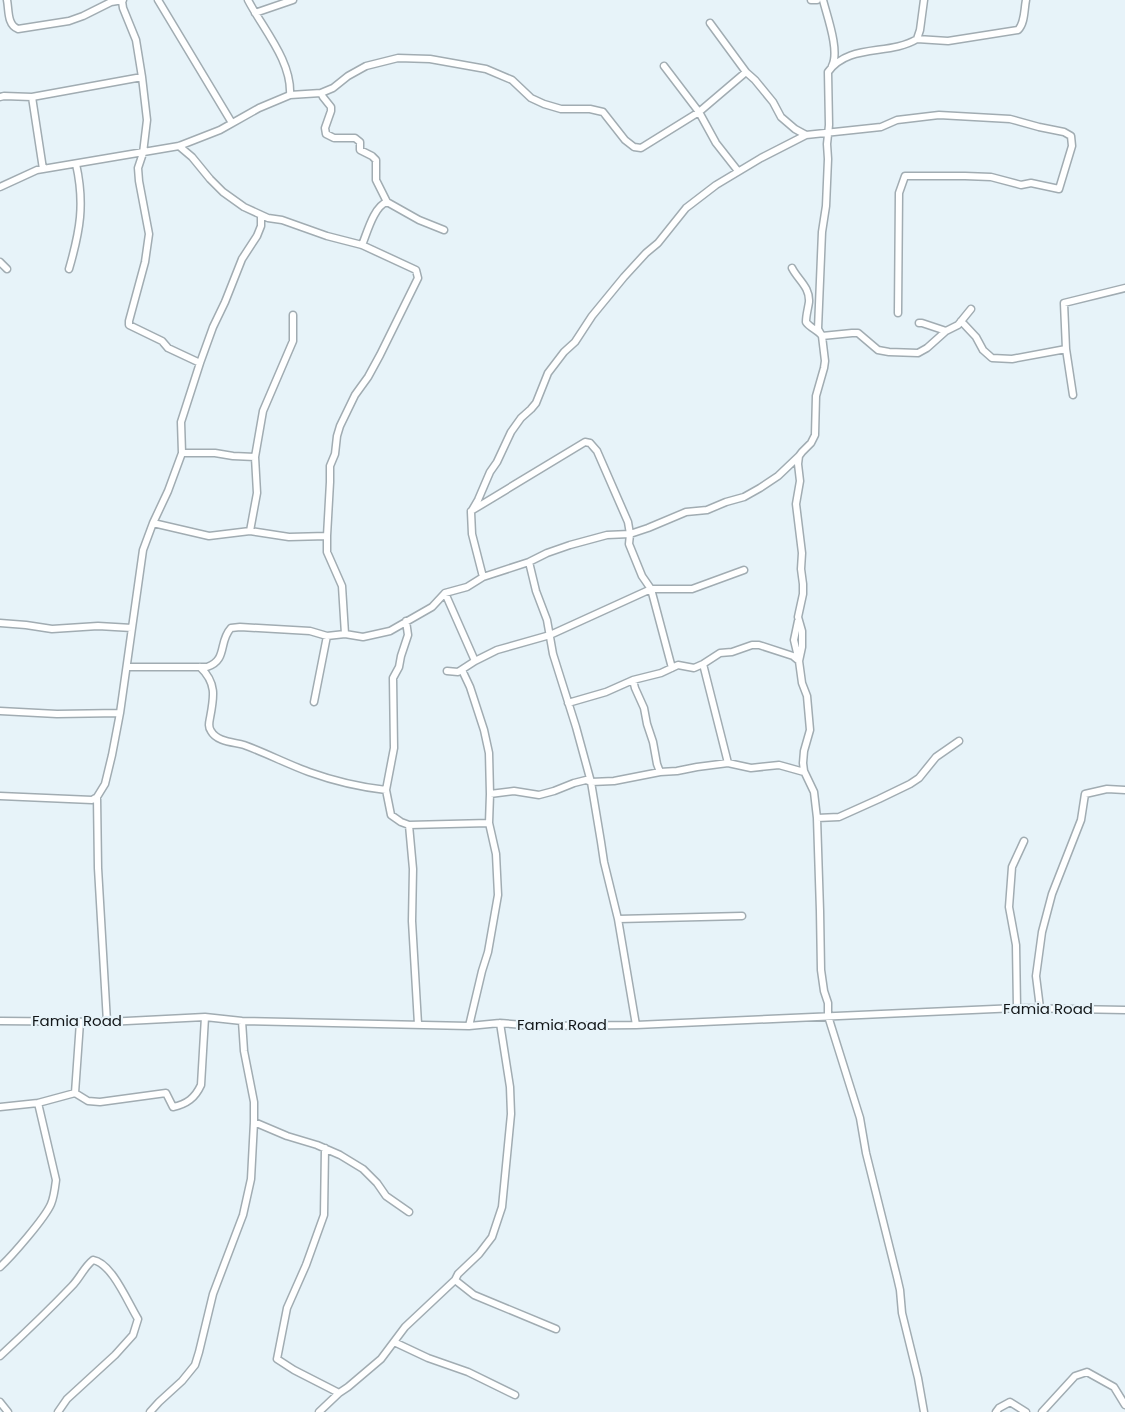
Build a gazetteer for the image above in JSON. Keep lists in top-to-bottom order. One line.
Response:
{"streets":{"street":["Famia Road"]}}
